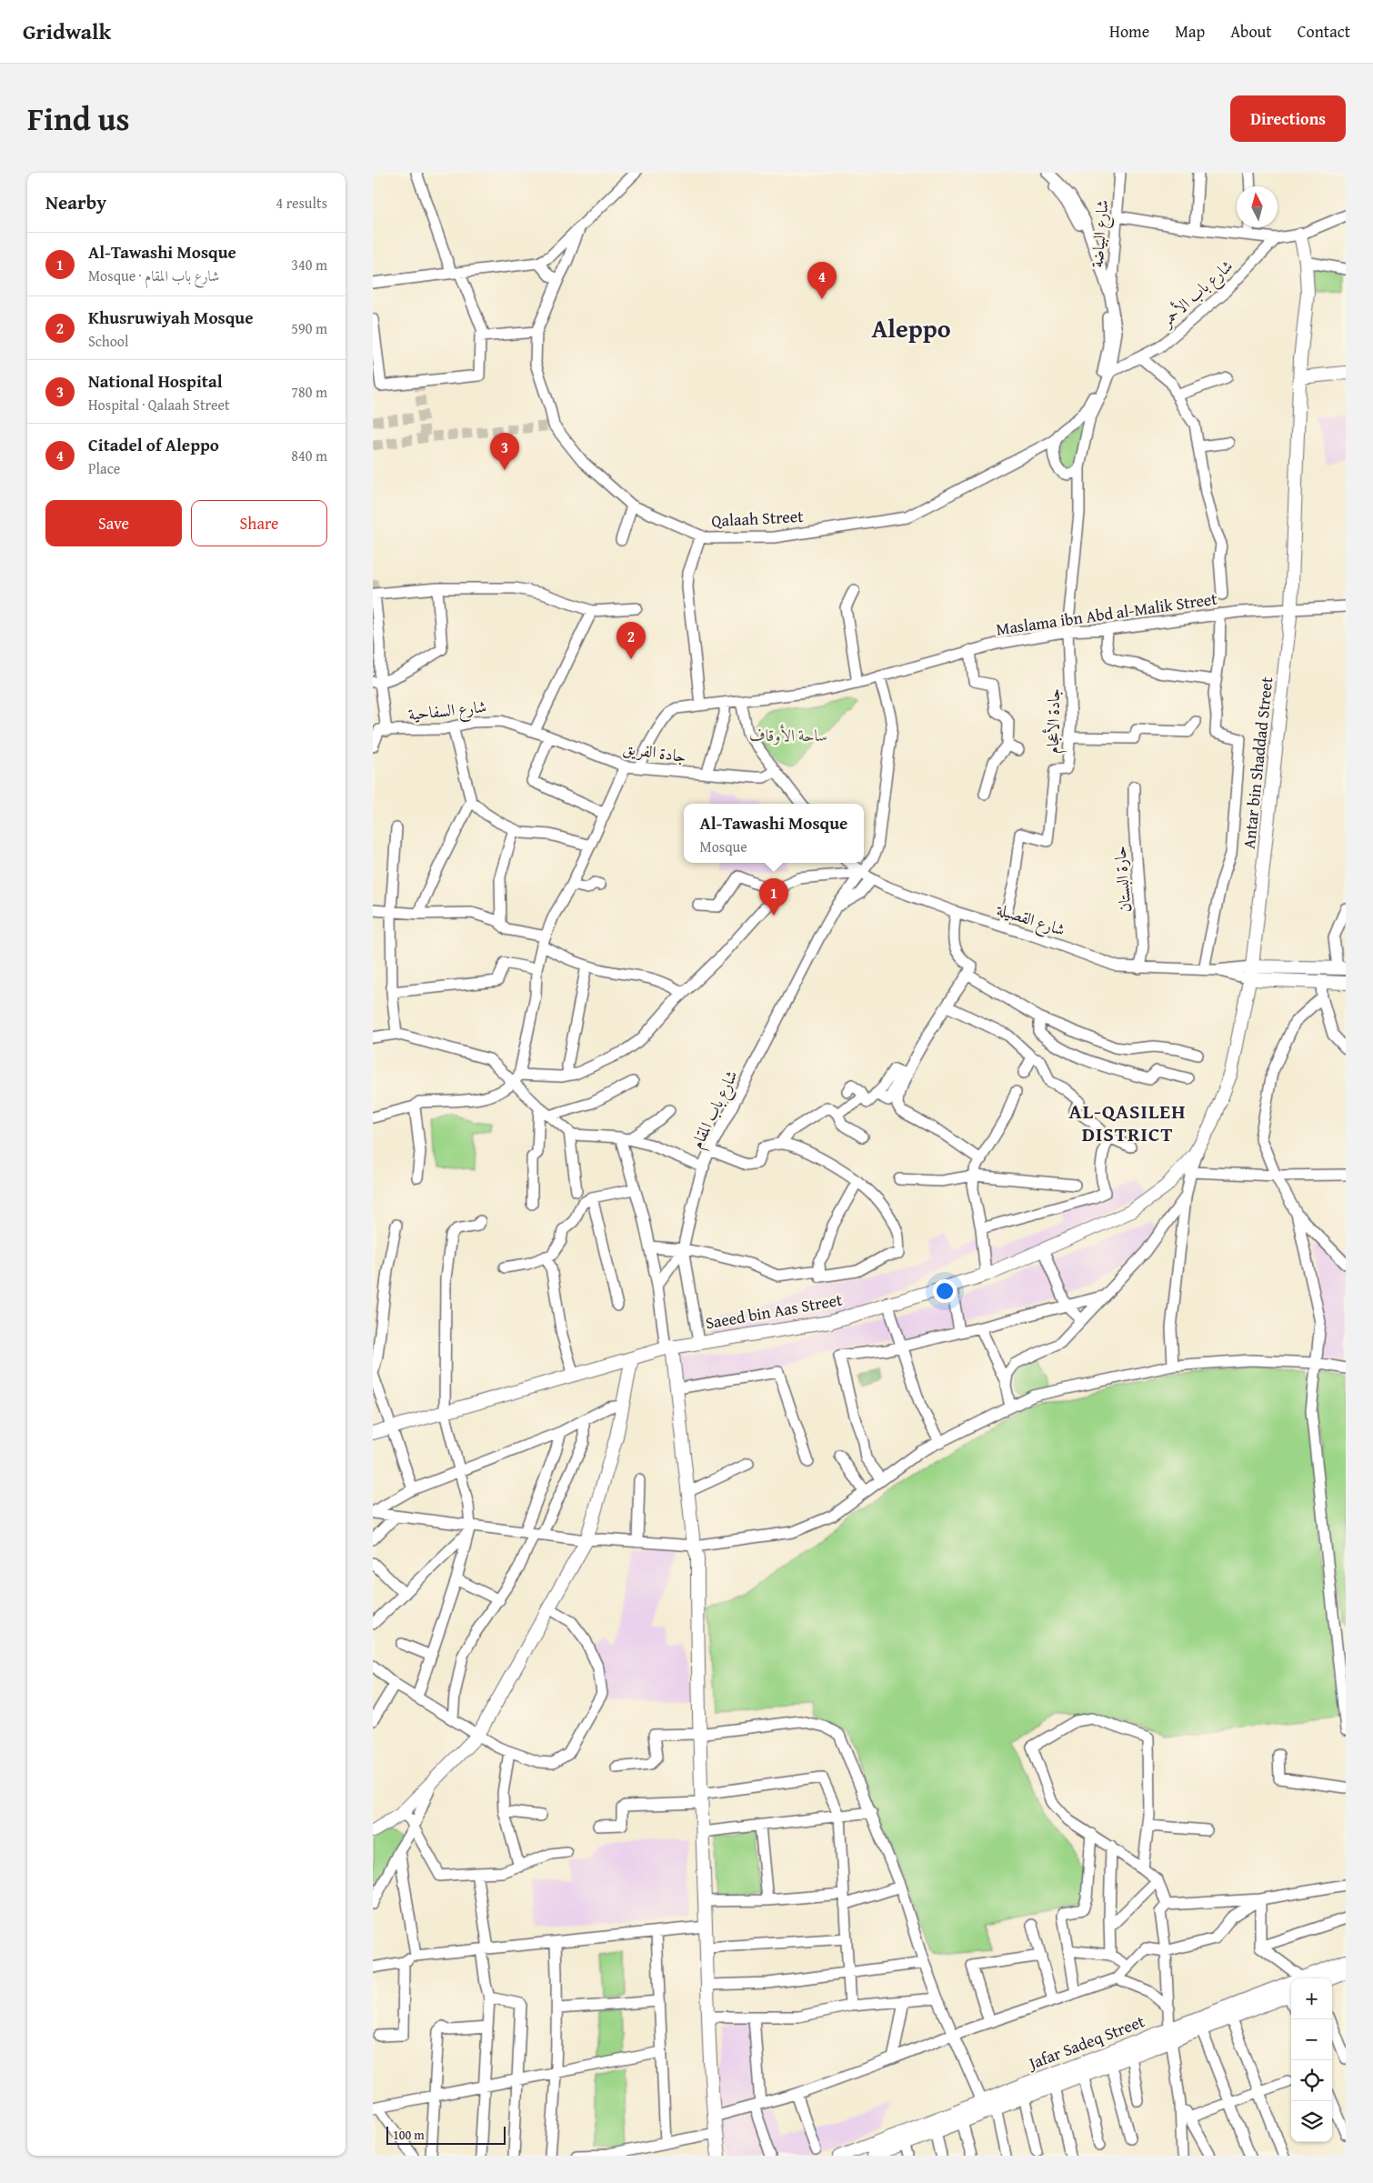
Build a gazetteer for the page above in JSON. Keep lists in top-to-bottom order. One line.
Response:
{"streets":{"main road":["Antar bin Shaddad Street","Saeed bin Aas Street","Jafar Sadeq Street"],"street":["شارع البياضة","شارع باب الأحمر","Qalaah Street","Maslama ibn Abd al-Malik Street","شارع السفاحية","جادة الأعجام","جادة الفريق","حارة البستان","شارع القصيلة","شارع باب المقام"]},"crossings":[["Qalaah Street","جادة الأعجام"],["Maslama ibn Abd al-Malik Street","جادة الأعجام"],["Maslama ibn Abd al-Malik Street","جادة الفريق"],["Maslama ibn Abd al-Malik Street","Antar bin Shaddad Street"],["Maslama ibn Abd al-Malik Street","شارع باب المقام"],["شارع السفاحية","جادة الفريق"],["جادة الأعجام","شارع القصيلة"],["Antar bin Shaddad Street","شارع القصيلة"],["Antar bin Shaddad Street","Saeed bin Aas Street"],["حارة البستان","شارع القصيلة"],["شارع القصيلة","شارع باب المقام"],["شارع باب المقام","Saeed bin Aas Street"]],"districts":["Aleppo","AL-QASILEH DISTRICT"],"parks":["ساحة الأوقاف"],"scale_bar":"100 m","north":"top","page":{"header":"Gridwalk","nav":["Home","Map","About","Contact"],"title":"Find us","buttons":["Directions",["Save","Share"]],"heading":["Nearby","4 results"],"list":[{"mark":"1","name":"Al-Tawashi Mosque","note":"Mosque · شارع باب المقام","value":"340 m"},{"mark":"2","name":"Khusruwiyah Mosque","note":"School","value":"590 m"},{"mark":"3","name":"National Hospital","note":"Hospital · Qalaah Street","value":"780 m"},{"mark":"4","name":"Citadel of Aleppo","note":"Place","value":"840 m"}],"pins":["4","3","2","1"],"popup":["Al-Tawashi Mosque","Mosque"],"map_buttons":["+","−"],"scale":"100 m"}}
